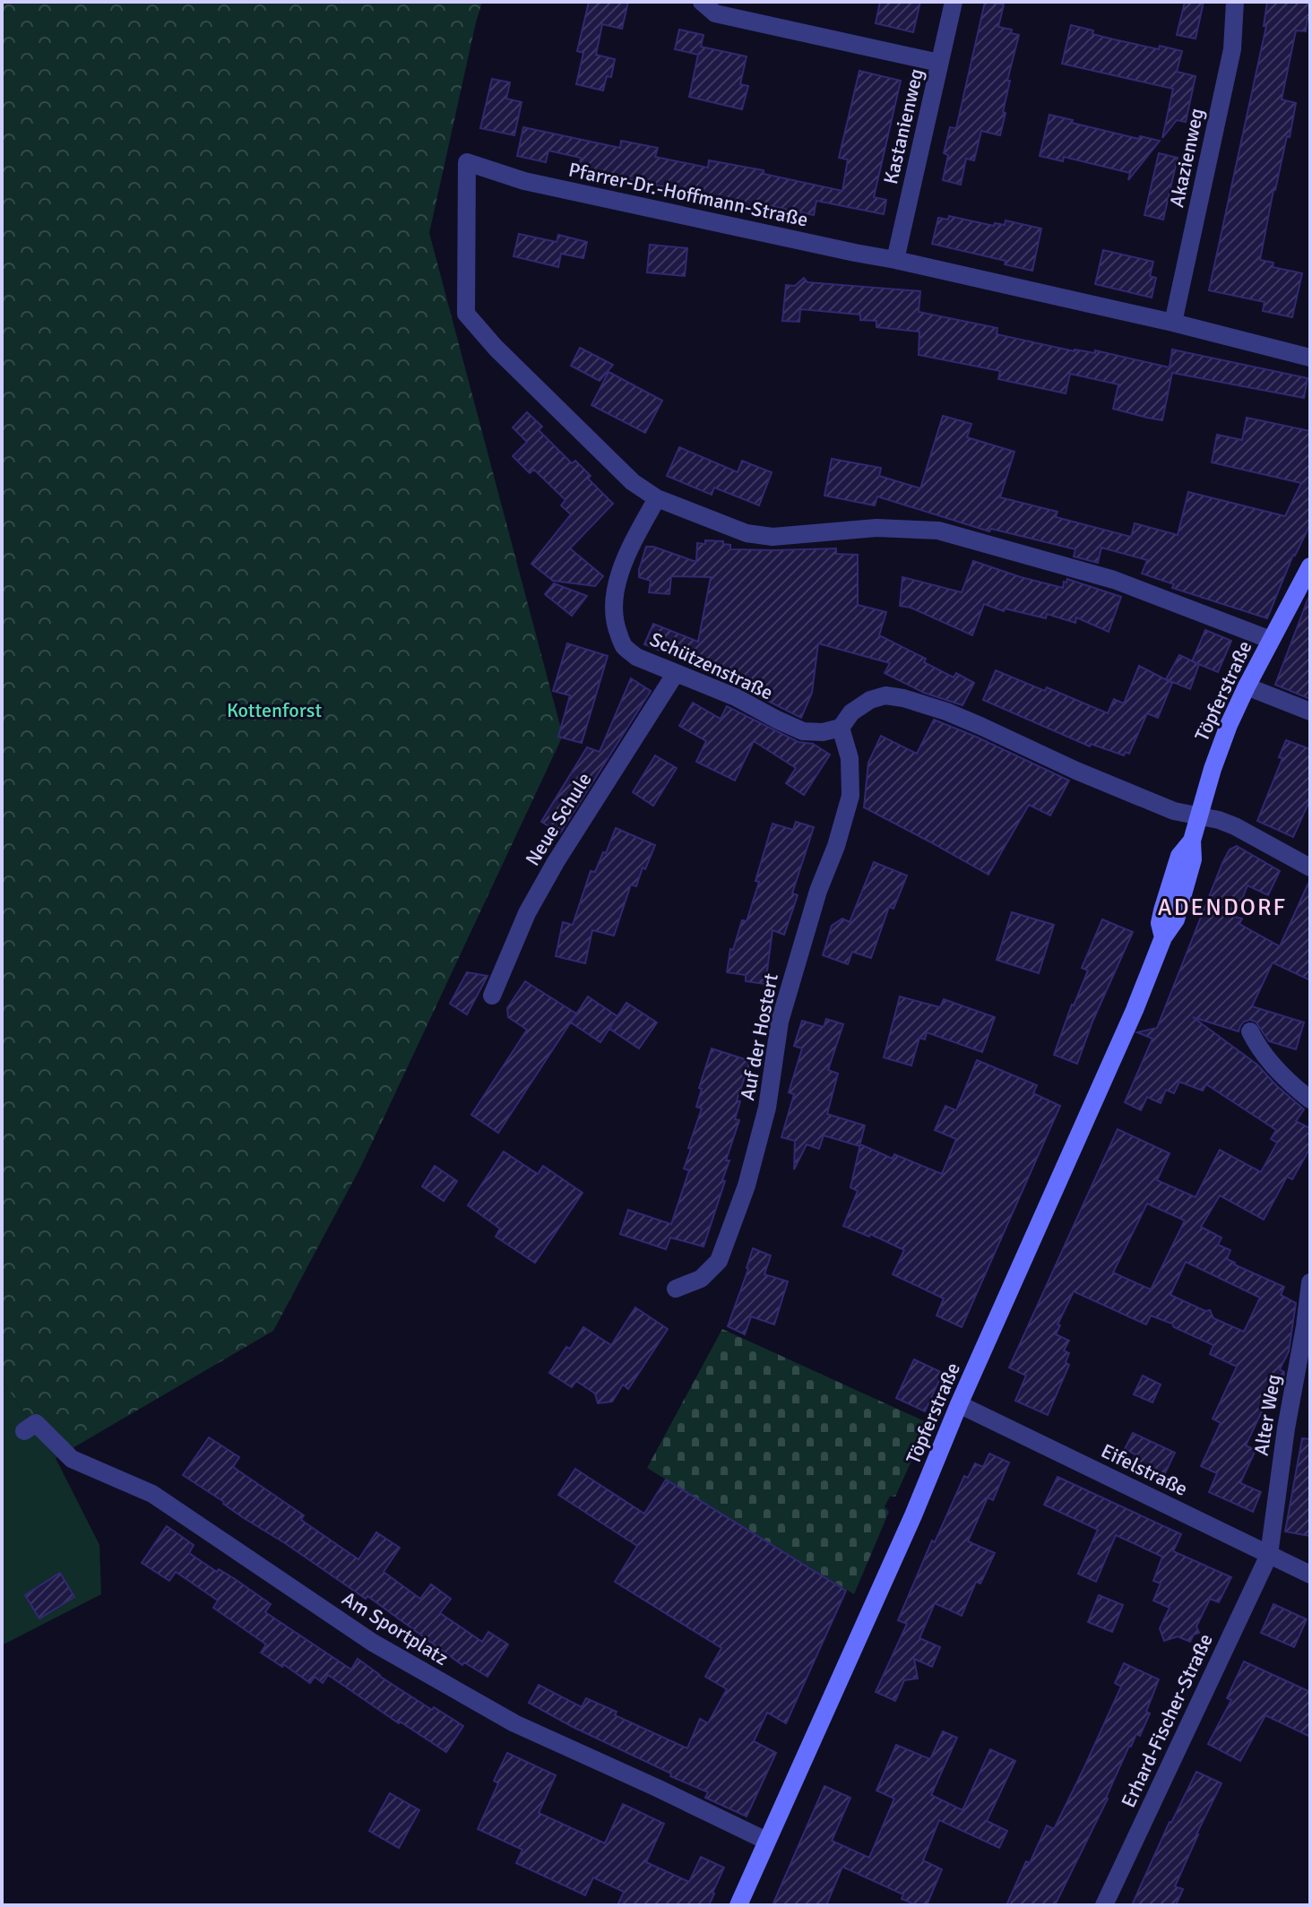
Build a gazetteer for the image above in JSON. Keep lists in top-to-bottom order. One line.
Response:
{"streets":{"main road":["Töpferstraße"],"street":["Kastanienweg","Akazienweg","Pfarrer-Dr.-Hoffmann-Straße","Schützenstraße","Neue Schule","Auf der Hostert","Alter Weg","Eifelstraße","Am Sportplatz","Erhard-Fischer-Straße"]},"crossings":[["Kastanienweg","Pfarrer-Dr.-Hoffmann-Straße"],["Akazienweg","Pfarrer-Dr.-Hoffmann-Straße"],["Pfarrer-Dr.-Hoffmann-Straße","Schützenstraße"],["Schützenstraße","Neue Schule"],["Schützenstraße","Auf der Hostert"],["Töpferstraße","Eifelstraße"],["Töpferstraße","Am Sportplatz"],["Alter Weg","Eifelstraße"],["Alter Weg","Erhard-Fischer-Straße"],["Eifelstraße","Erhard-Fischer-Straße"]],"districts":["ADENDORF"],"parks":["Kottenforst"]}
